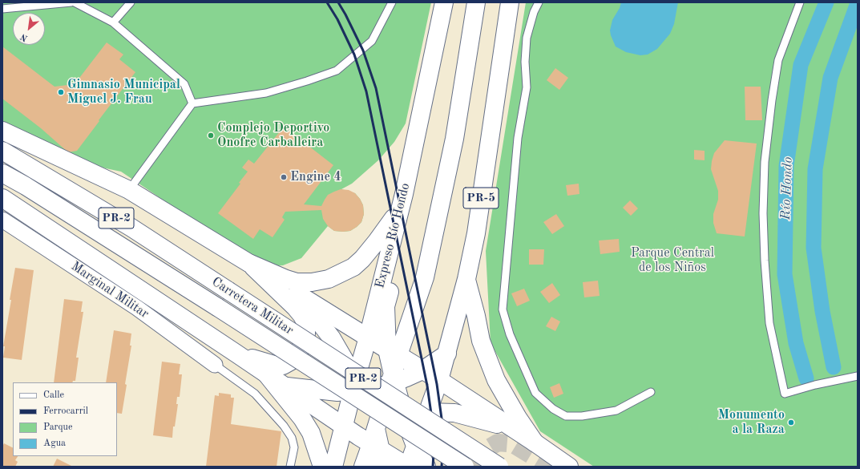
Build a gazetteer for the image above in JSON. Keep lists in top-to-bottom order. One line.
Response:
{"streets":{"main road":["PR-5","PR-2","Expreso Río Hondo","Carretera Militar"],"street":["Marginal Militar"]},"water":["Río Hondo"],"parks":["Parque Central de los Niños"],"places":["Gimnasio Municipal Miguel J. Frau","Complejo Deportivo Onofre Carballeira","Engine 4","Monumento a la Raza"],"legend":["Calle","Ferrocarril","Parque","Agua"],"north":"bottom left"}
